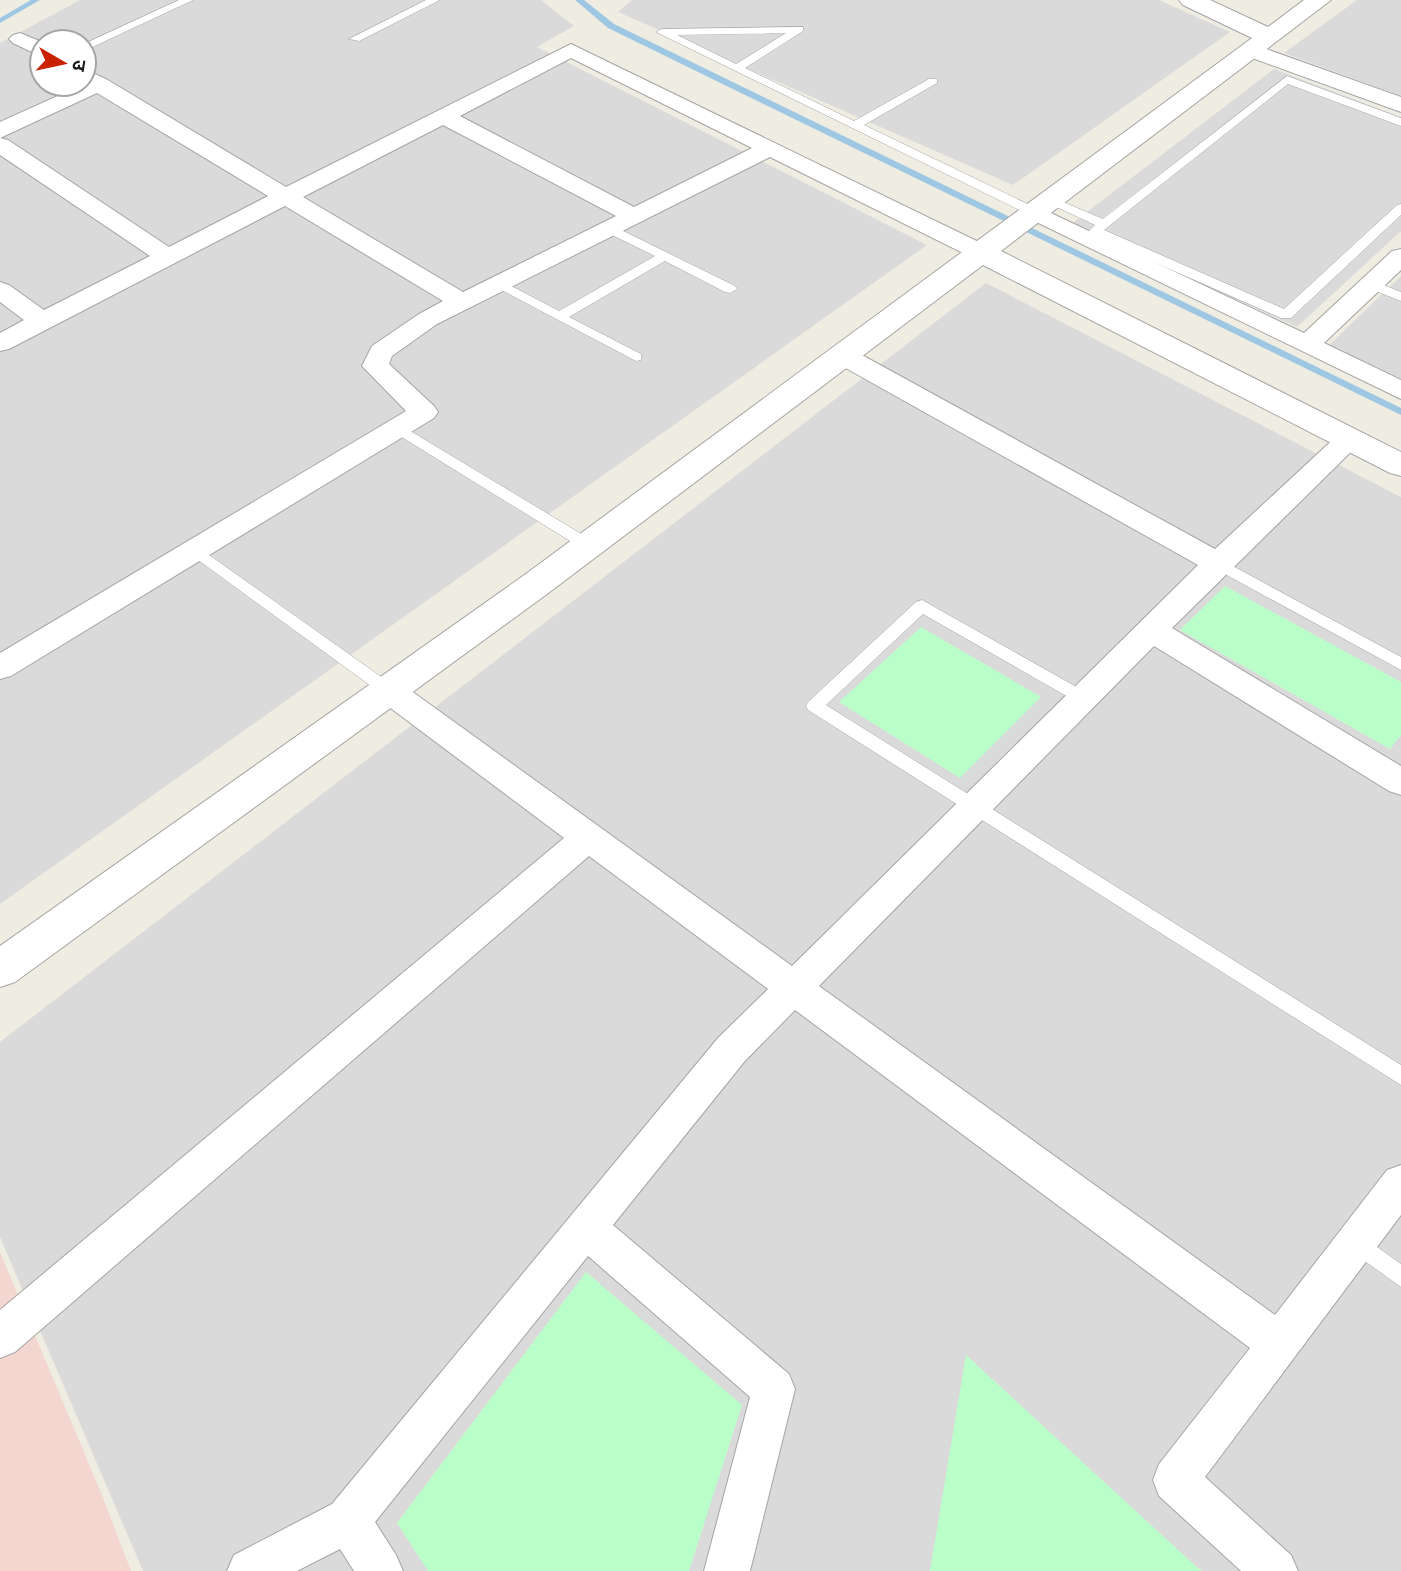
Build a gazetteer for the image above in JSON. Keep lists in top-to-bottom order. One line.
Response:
{"north":"right"}
